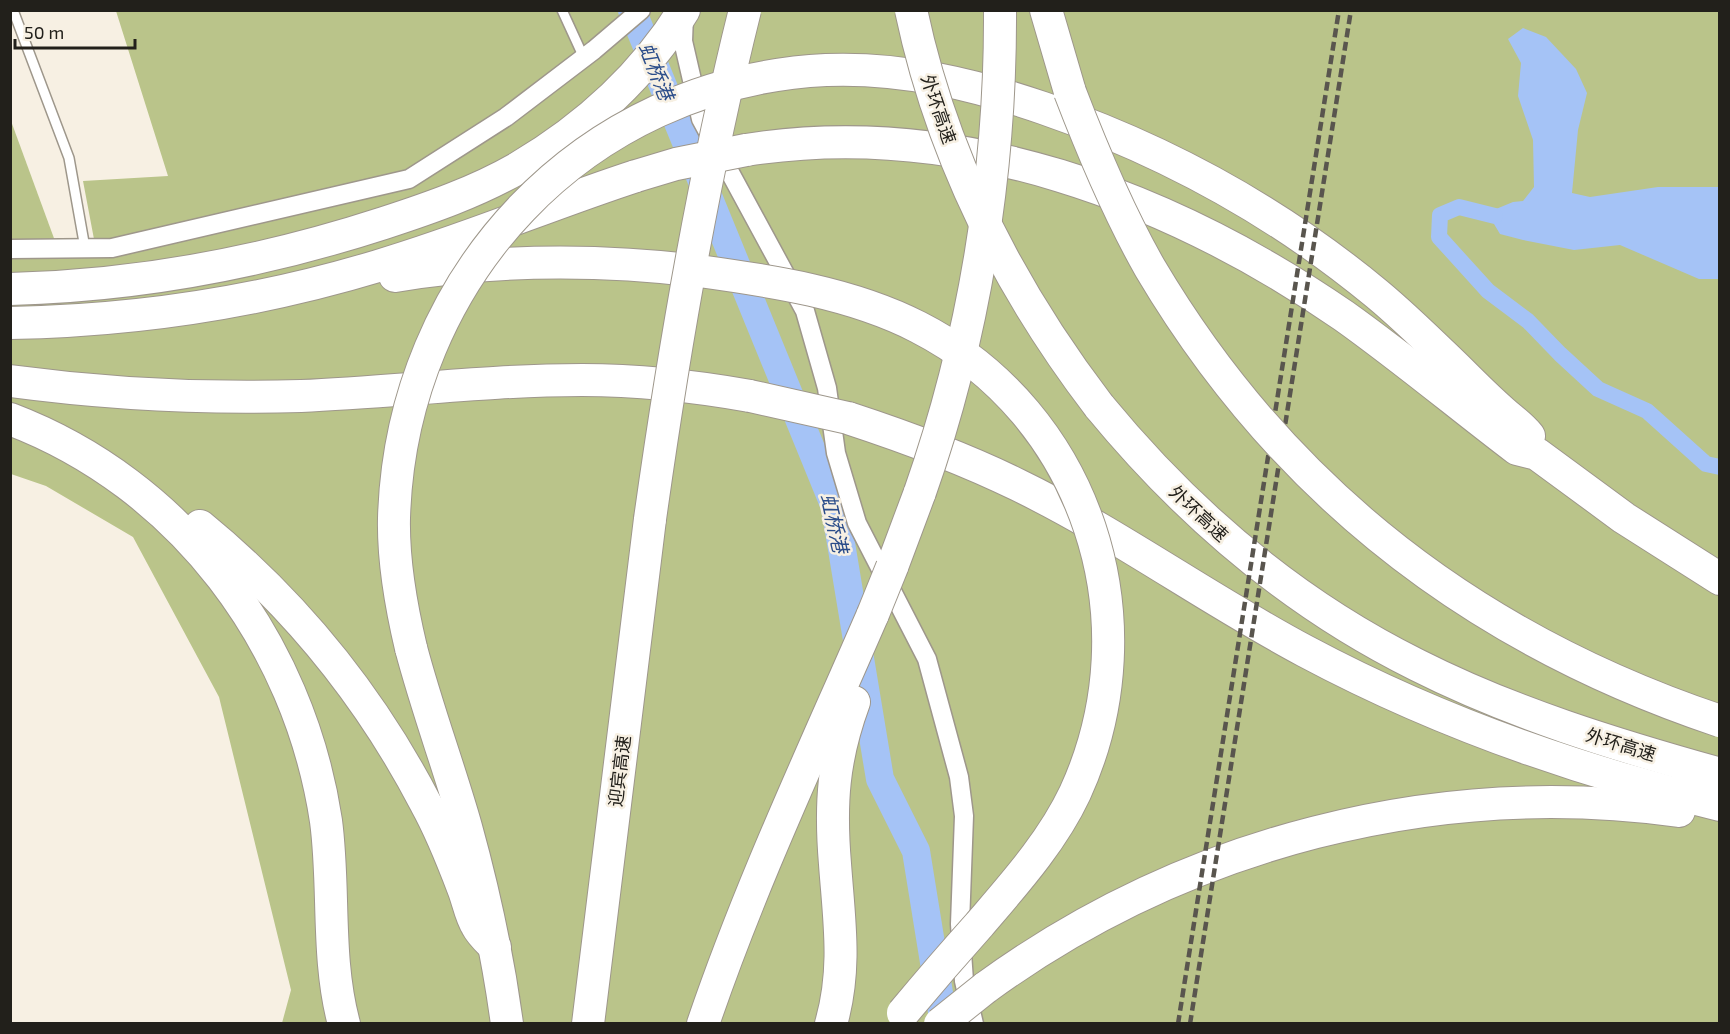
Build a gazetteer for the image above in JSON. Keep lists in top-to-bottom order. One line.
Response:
{"streets":{"highway":["外环高速","迎宾高速"]},"water":["虹桥港"],"scale_bar":"50 m"}
